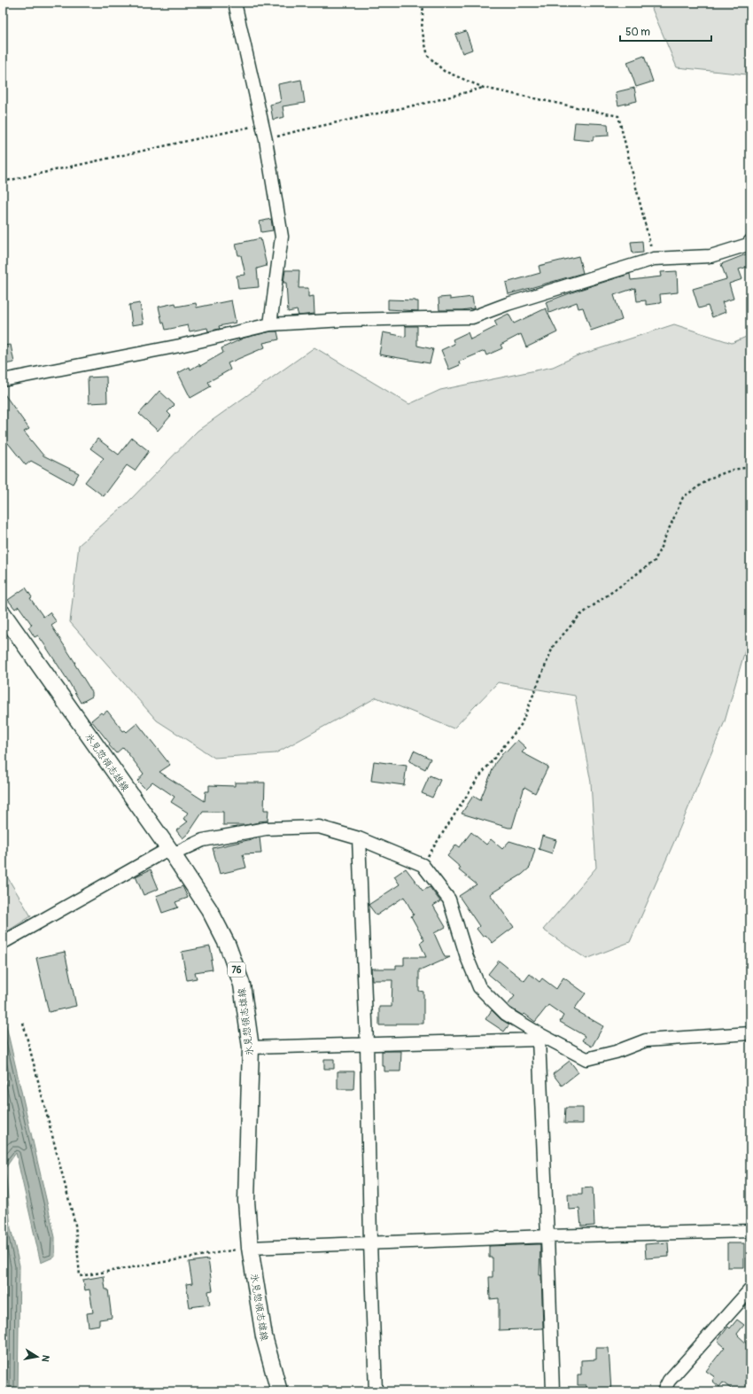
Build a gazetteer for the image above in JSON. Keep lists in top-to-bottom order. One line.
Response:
{"streets":{"main road":["氷見惣領志雄線","76"]},"scale_bar":"50 m","north":"right"}
